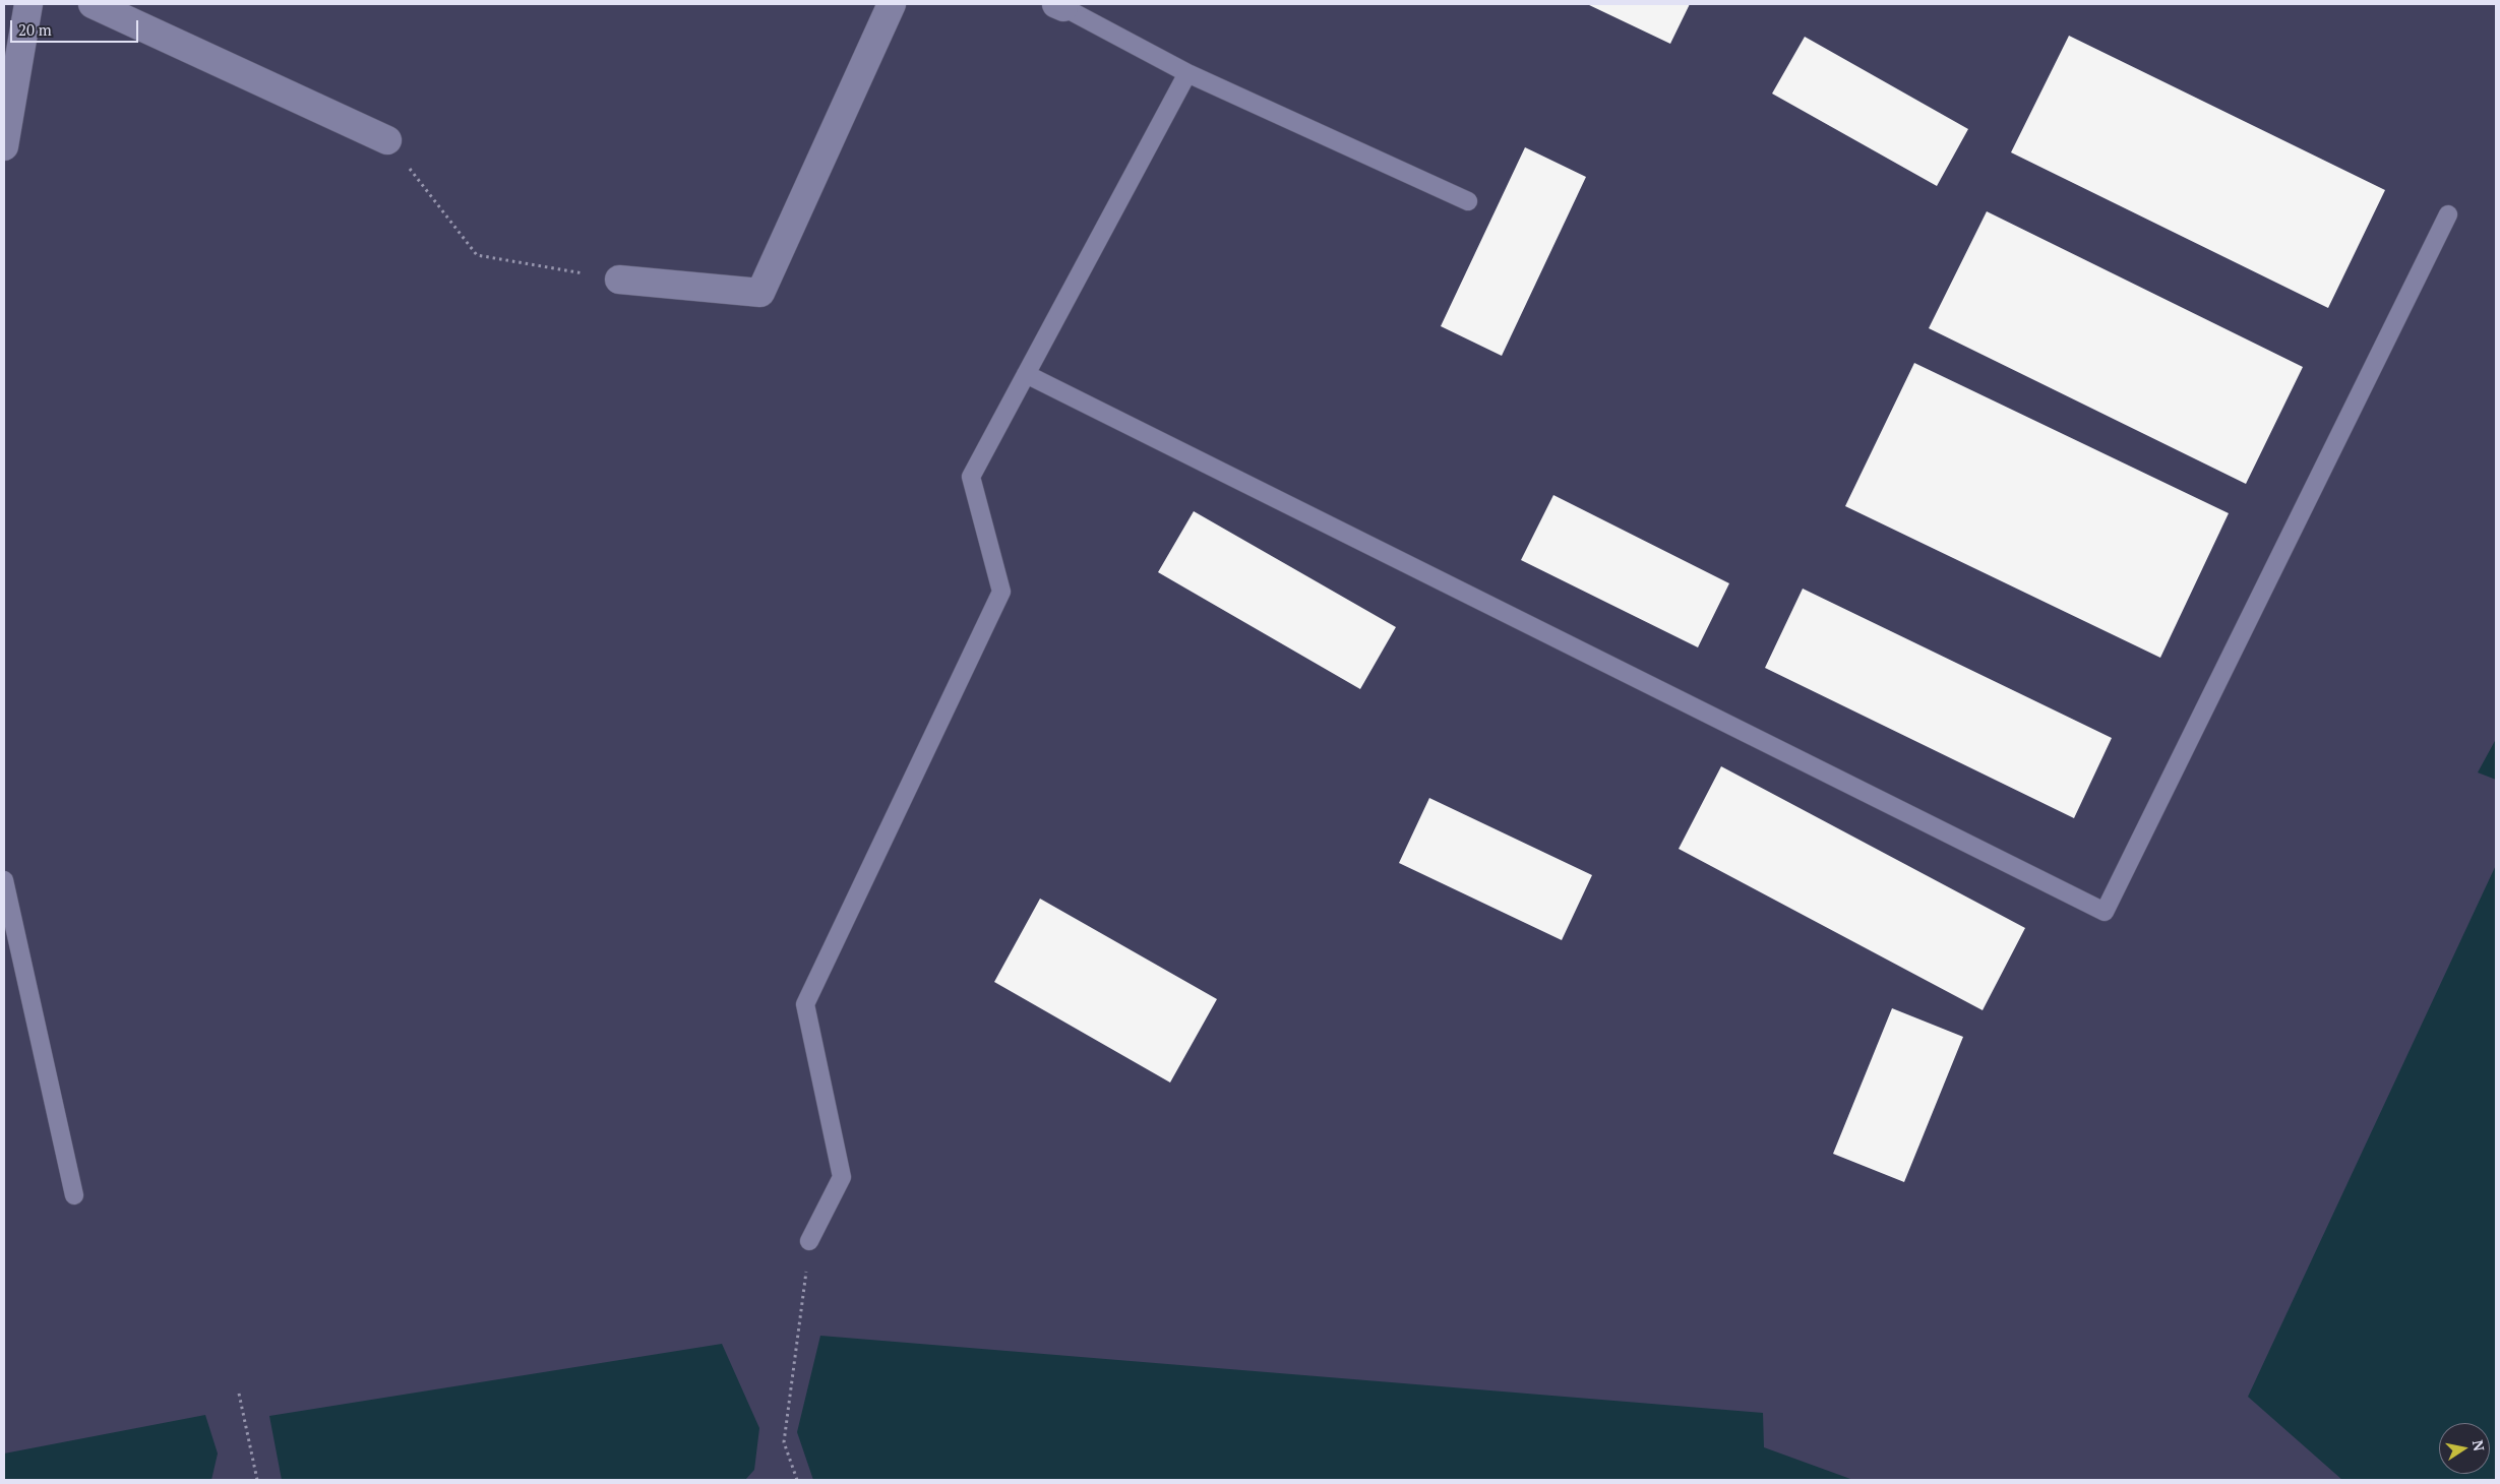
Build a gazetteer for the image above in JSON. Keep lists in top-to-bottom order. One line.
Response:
{"scale_bar":"20 m","north":"right"}
